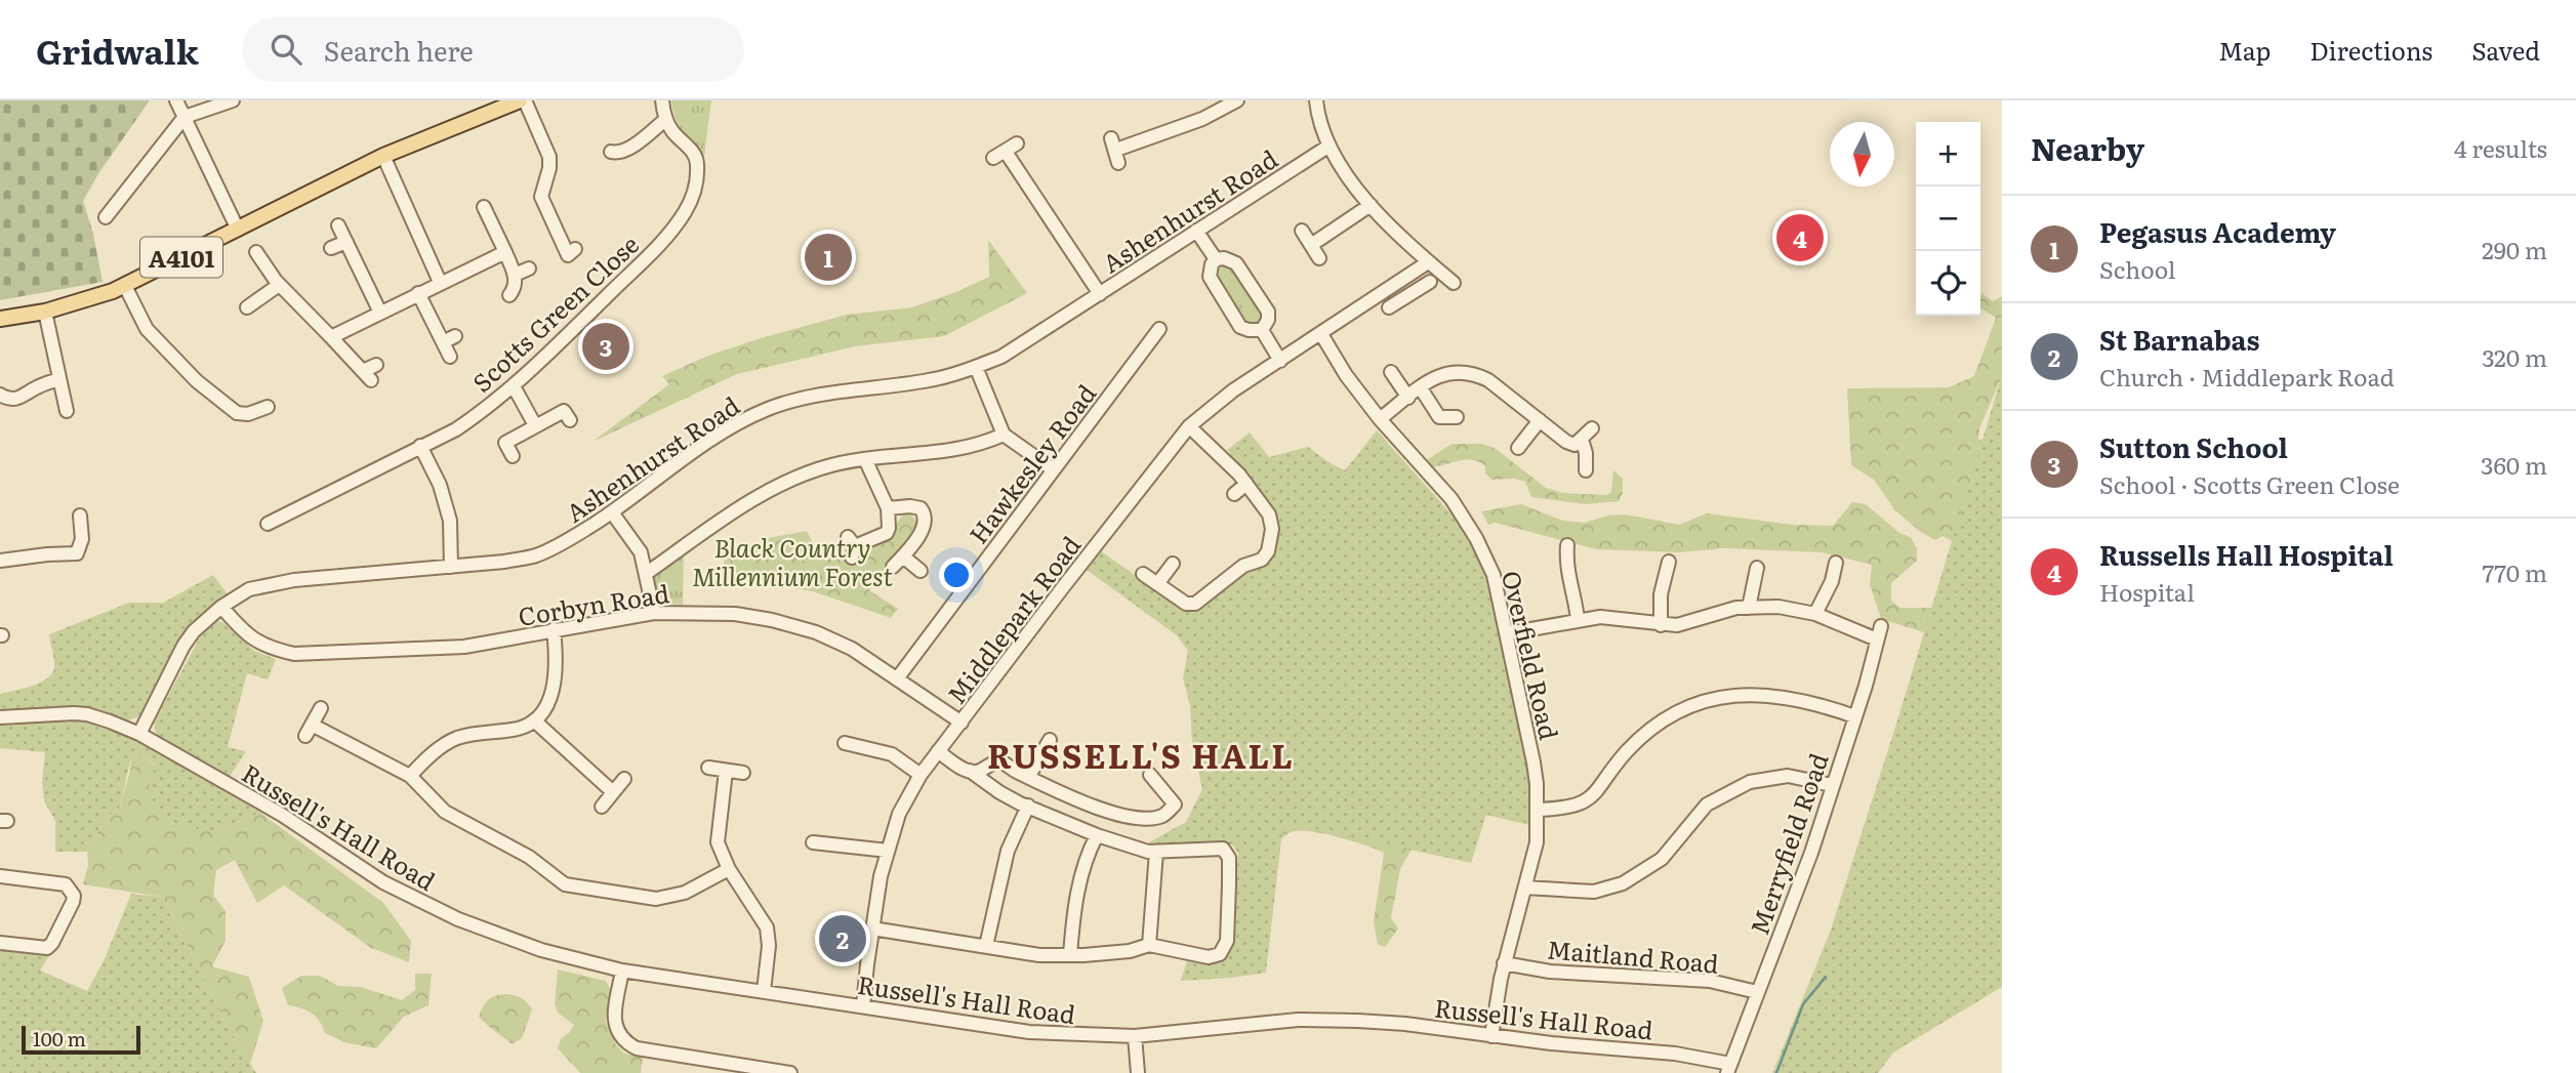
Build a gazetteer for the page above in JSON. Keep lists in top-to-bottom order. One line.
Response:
{"streets":{"main road":["A4101"],"street":["Ashenhurst Road","Scotts Green Close","Hawkesley Road","Corbyn Road","Middlepark Road","Overfield Road","Russell's Hall Road","Merryfield Road","Maitland Road"]},"crossings":[["Ashenhurst Road","Corbyn Road"],["Ashenhurst Road","Russell's Hall Road"],["Hawkesley Road","Corbyn Road"],["Corbyn Road","Middlepark Road"],["Middlepark Road","Overfield Road"],["Middlepark Road","Russell's Hall Road"],["Overfield Road","Russell's Hall Road"],["Overfield Road","Maitland Road"],["Russell's Hall Road","Merryfield Road"],["Merryfield Road","Maitland Road"]],"districts":["RUSSELL'S HALL"],"parks":["Black Country Millennium Forest"],"scale_bar":"100 m","north":"bottom","page":{"header":"Gridwalk","search":"Search here","nav":["Map","Directions","Saved"],"heading":["Nearby","4 results"],"map_buttons":["+","−"],"list":[{"mark":"1","name":"Pegasus Academy","note":"School","value":"290 m"},{"mark":"2","name":"St Barnabas","note":"Church · Middlepark Road","value":"320 m"},{"mark":"3","name":"Sutton School","note":"School · Scotts Green Close","value":"360 m"},{"mark":"4","name":"Russells Hall Hospital","note":"Hospital","value":"770 m"}],"pins":["4","1","3","2"],"scale":"100 m"}}
